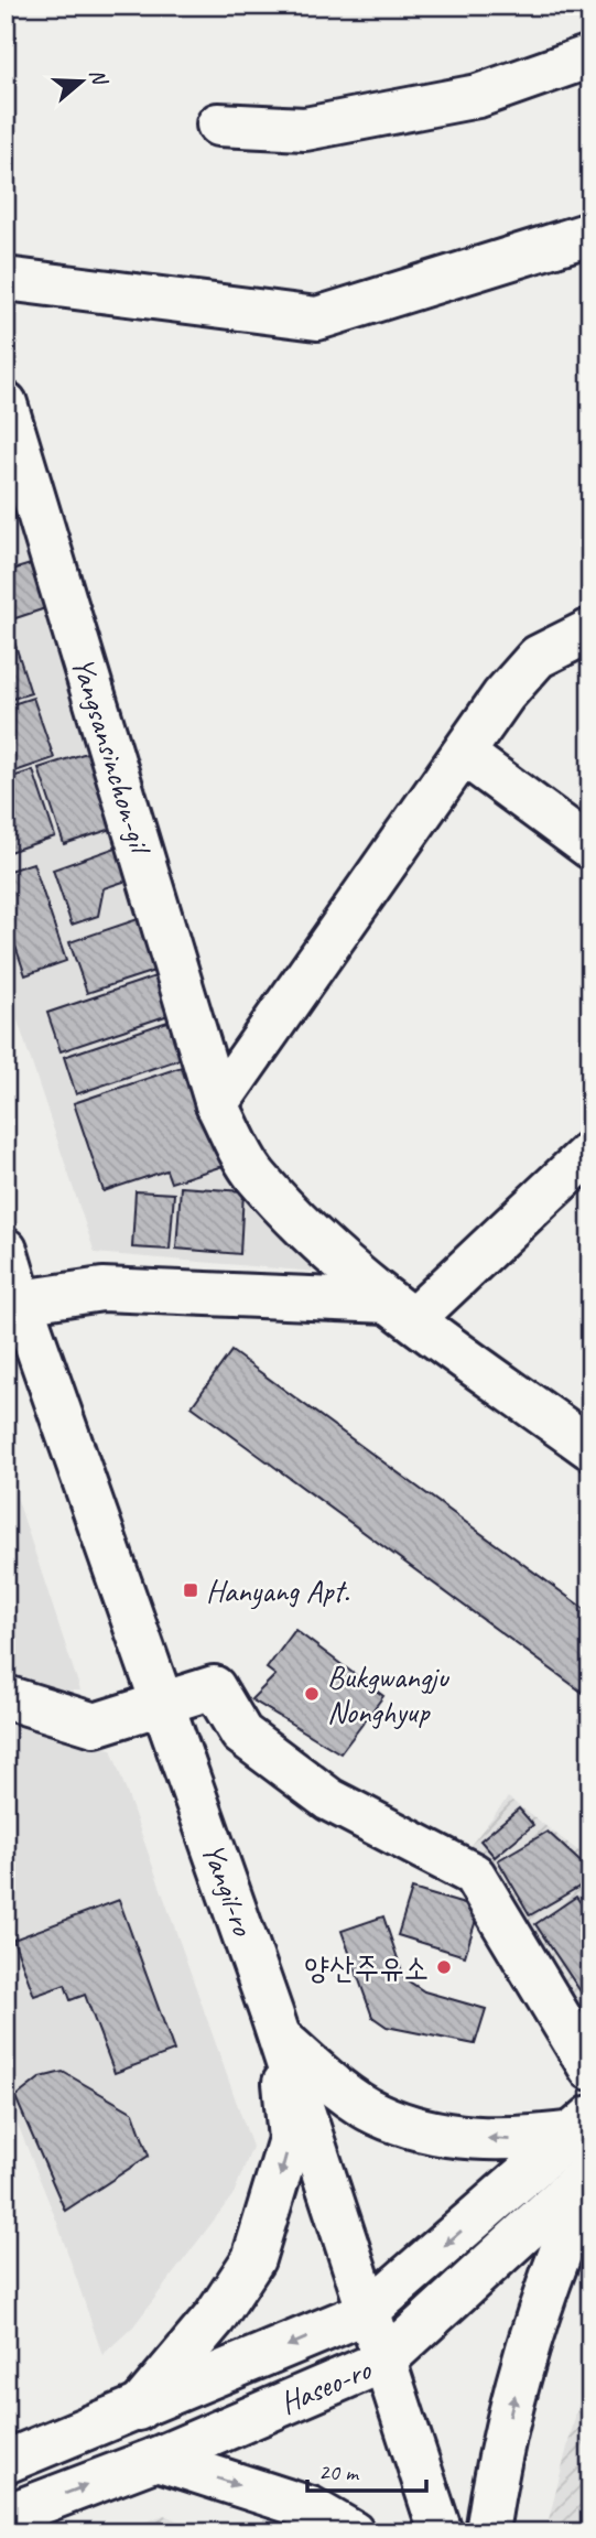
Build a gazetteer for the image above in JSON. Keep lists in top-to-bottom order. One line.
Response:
{"streets":{"street":["Yangsansinchon-gil","Yangil-ro","Haseo-ro"]},"crossings":[["Yangil-ro","Haseo-ro"]],"places":{"transit":["Hanyang Apt."],"other":["Bukgwangju Nonghyup","양산주유소"]},"scale_bar":"20 m","north":"right"}
